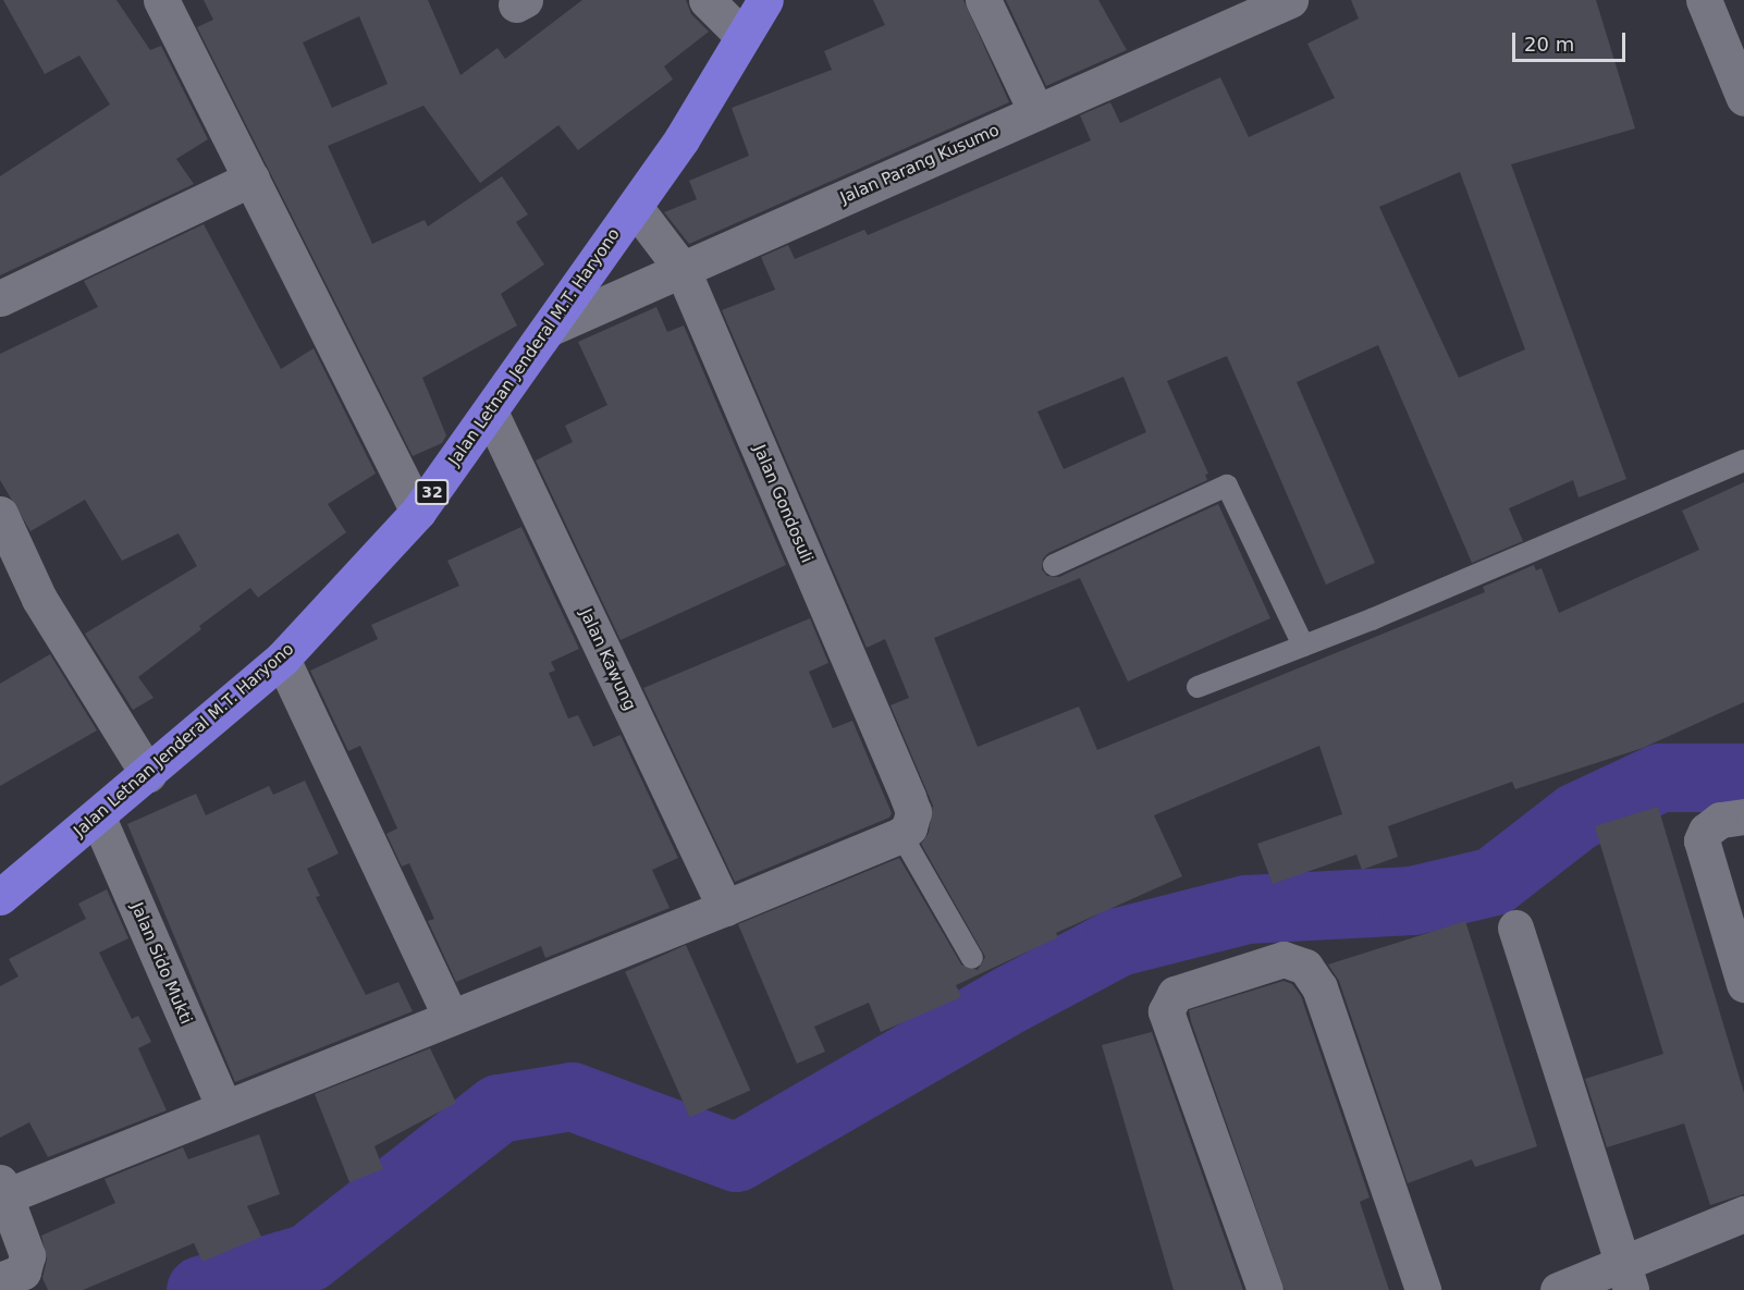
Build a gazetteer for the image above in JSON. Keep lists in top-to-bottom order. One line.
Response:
{"streets":{"highway":["Jalan Letnan Jenderal M.T. Haryono","32"],"street":["Jalan Parang Kusumo","Jalan Gondosuli","Jalan Kawung","Jalan Sido Mukti"]},"crossings":[["Jalan Parang Kusumo","Jalan Letnan Jenderal M.T. Haryono"],["Jalan Parang Kusumo","Jalan Gondosuli"],["Jalan Letnan Jenderal M.T. Haryono","Jalan Gondosuli"],["Jalan Letnan Jenderal M.T. Haryono","Jalan Kawung"],["Jalan Letnan Jenderal M.T. Haryono","Jalan Sido Mukti"]],"scale_bar":"20 m"}
